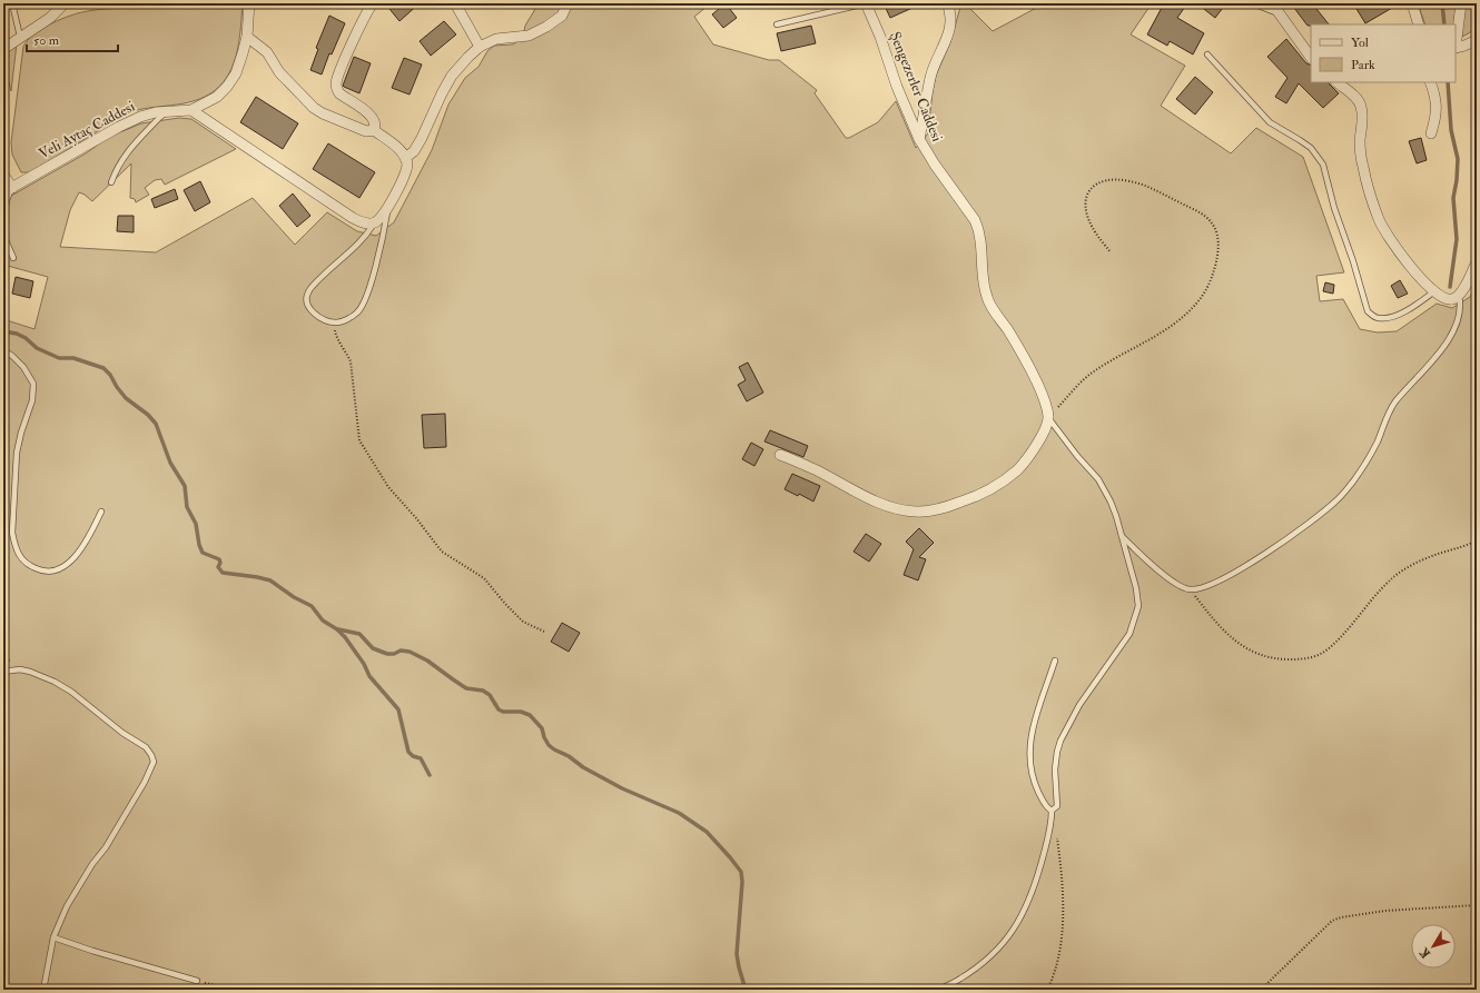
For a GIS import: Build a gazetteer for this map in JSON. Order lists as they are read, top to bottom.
{
  "streets": {
    "street": ["Şengezerler Caddesi", "Veli Aytaç Caddesi"]
  },
  "legend": ["Yol", "Park"],
  "scale_bar": "50 m",
  "north": "bottom left"
}
